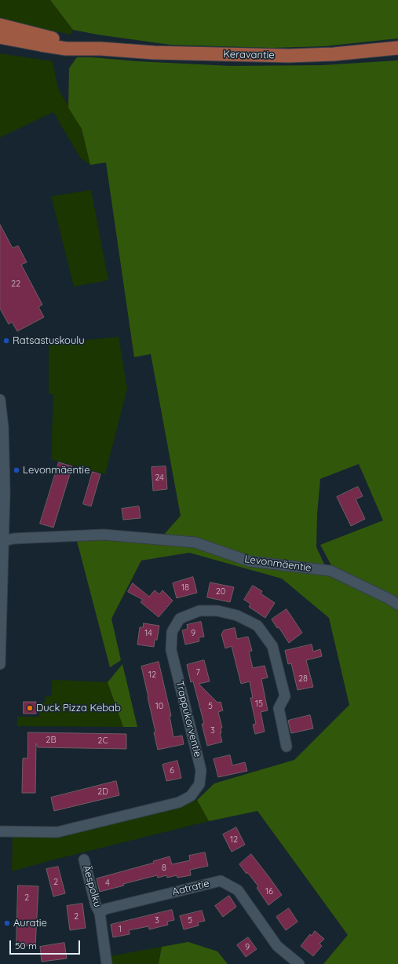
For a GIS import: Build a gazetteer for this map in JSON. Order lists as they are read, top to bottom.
{
  "streets": {
    "main road": ["Keravantie"],
    "street": [
      "Levonmäentie",
      "Trappukorventie",
      "Äespolku",
      "Aatratie"
    ]
  },
  "crossings": [
    ["Äespolku", "Aatratie"]
  ],
  "places": [
    "Ratsastuskoulu",
    "Levonmäentie",
    "Duck Pizza Kebab",
    "Auratie"
  ],
  "house_numbers": [
    "22",
    "24",
    "18",
    "20",
    "14",
    "9",
    "7",
    "12",
    "28",
    "15",
    "10",
    "5",
    "3",
    "2B",
    "2C",
    "6",
    "2D",
    "12",
    "8",
    "2",
    "4",
    "16",
    "2",
    "2",
    "3",
    "5",
    "1",
    "9"
  ],
  "scale_bar": "50 m"
}
